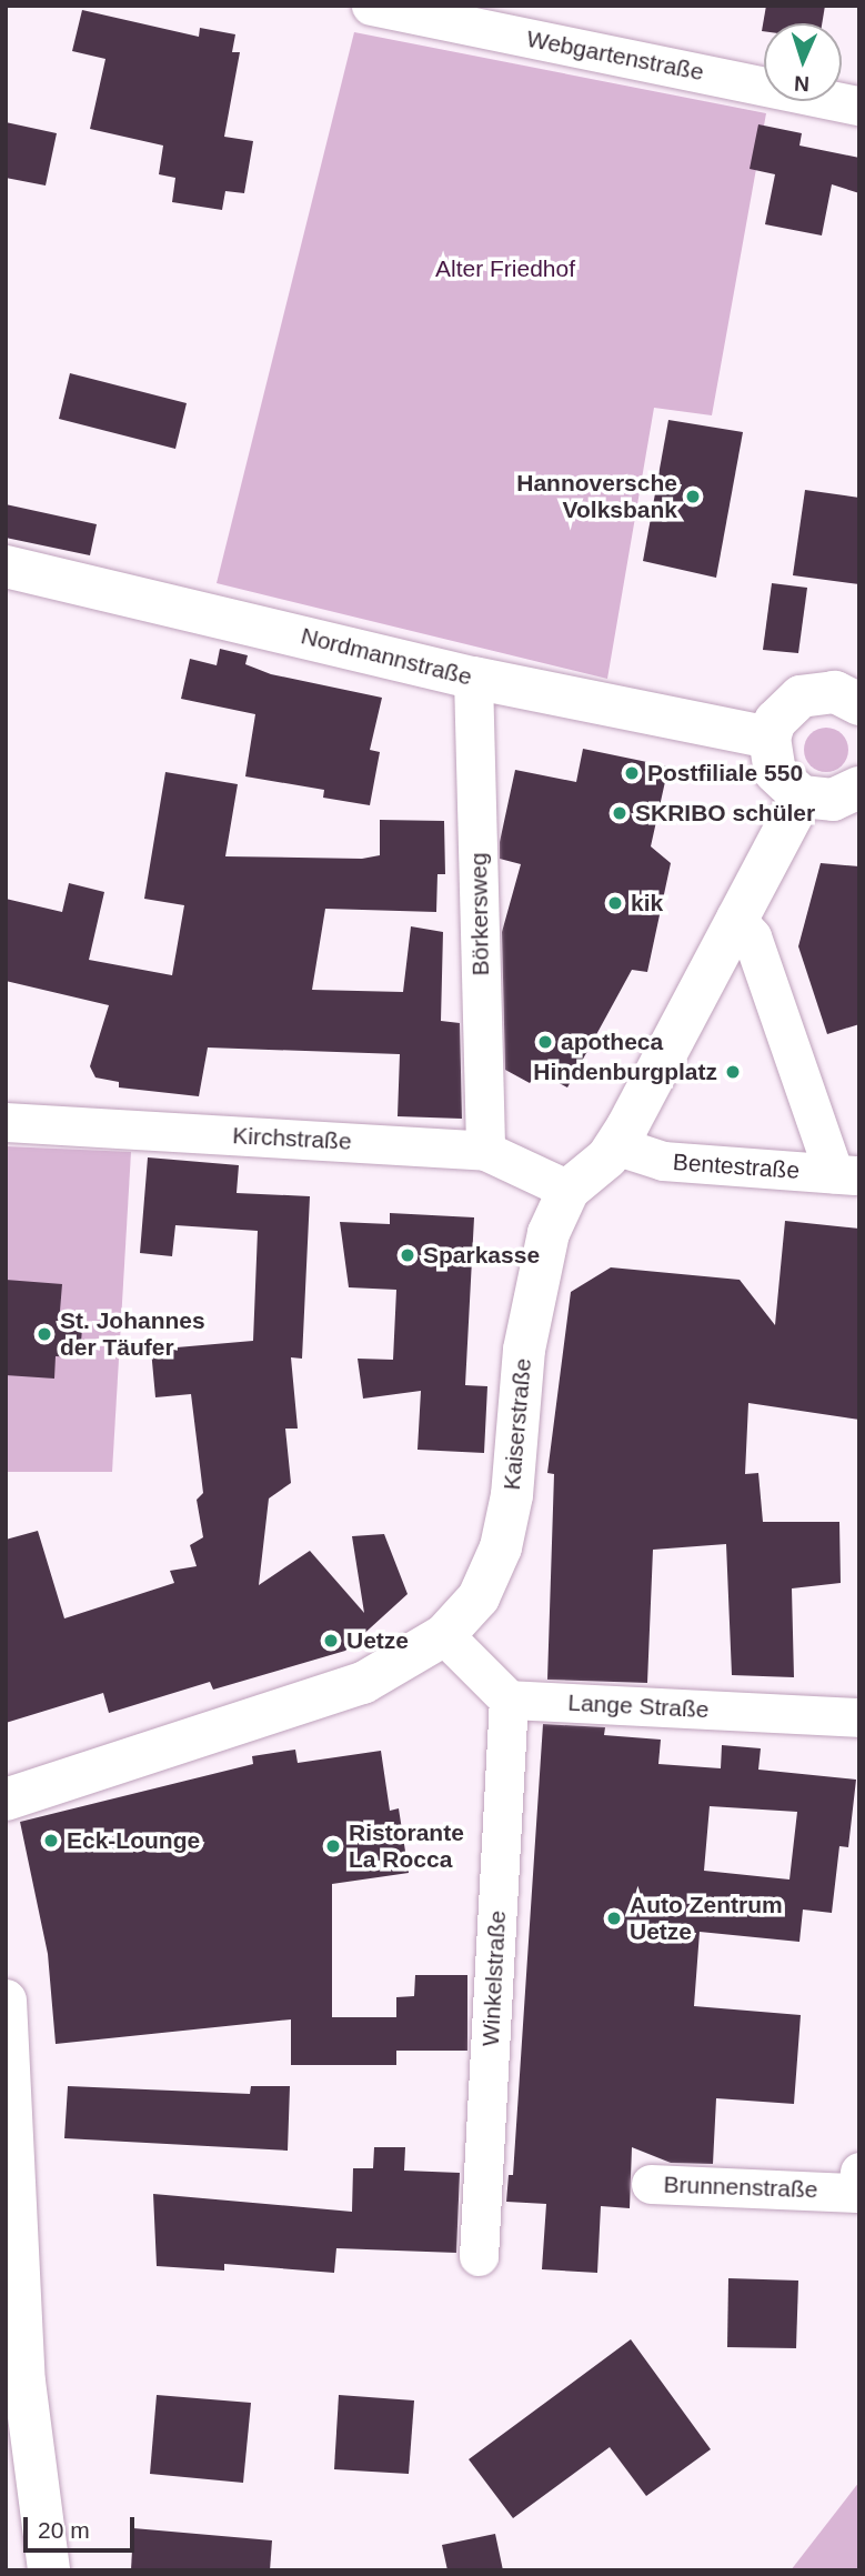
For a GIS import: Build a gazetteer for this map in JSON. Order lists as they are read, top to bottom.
{
  "streets": {
    "street": [
      "Webgartenstraße",
      "Nordmannstraße",
      "Börkersweg",
      "Kirchstraße",
      "Bentestraße",
      "Kaiserstraße",
      "Lange Straße",
      "Winkelstraße",
      "Brunnenstraße"
    ]
  },
  "crossings": [
    ["Nordmannstraße", "Börkersweg"],
    ["Börkersweg", "Kirchstraße"],
    ["Kirchstraße", "Kaiserstraße"],
    ["Bentestraße", "Kaiserstraße"],
    ["Lange Straße", "Winkelstraße"]
  ],
  "parks": ["Alter Friedhof"],
  "places": [
    "Hannoversche Volksbank",
    "Postfiliale 550",
    "SKRIBO schüler",
    "kik",
    "apotheca",
    "Hindenburgplatz",
    "Sparkasse",
    "St. Johannes der Täufer",
    "Uetze",
    "Eck-Lounge",
    "Ristorante La Rocca",
    "Auto Zentrum Uetze"
  ],
  "scale_bar": "20 m",
  "north": "bottom"
}
